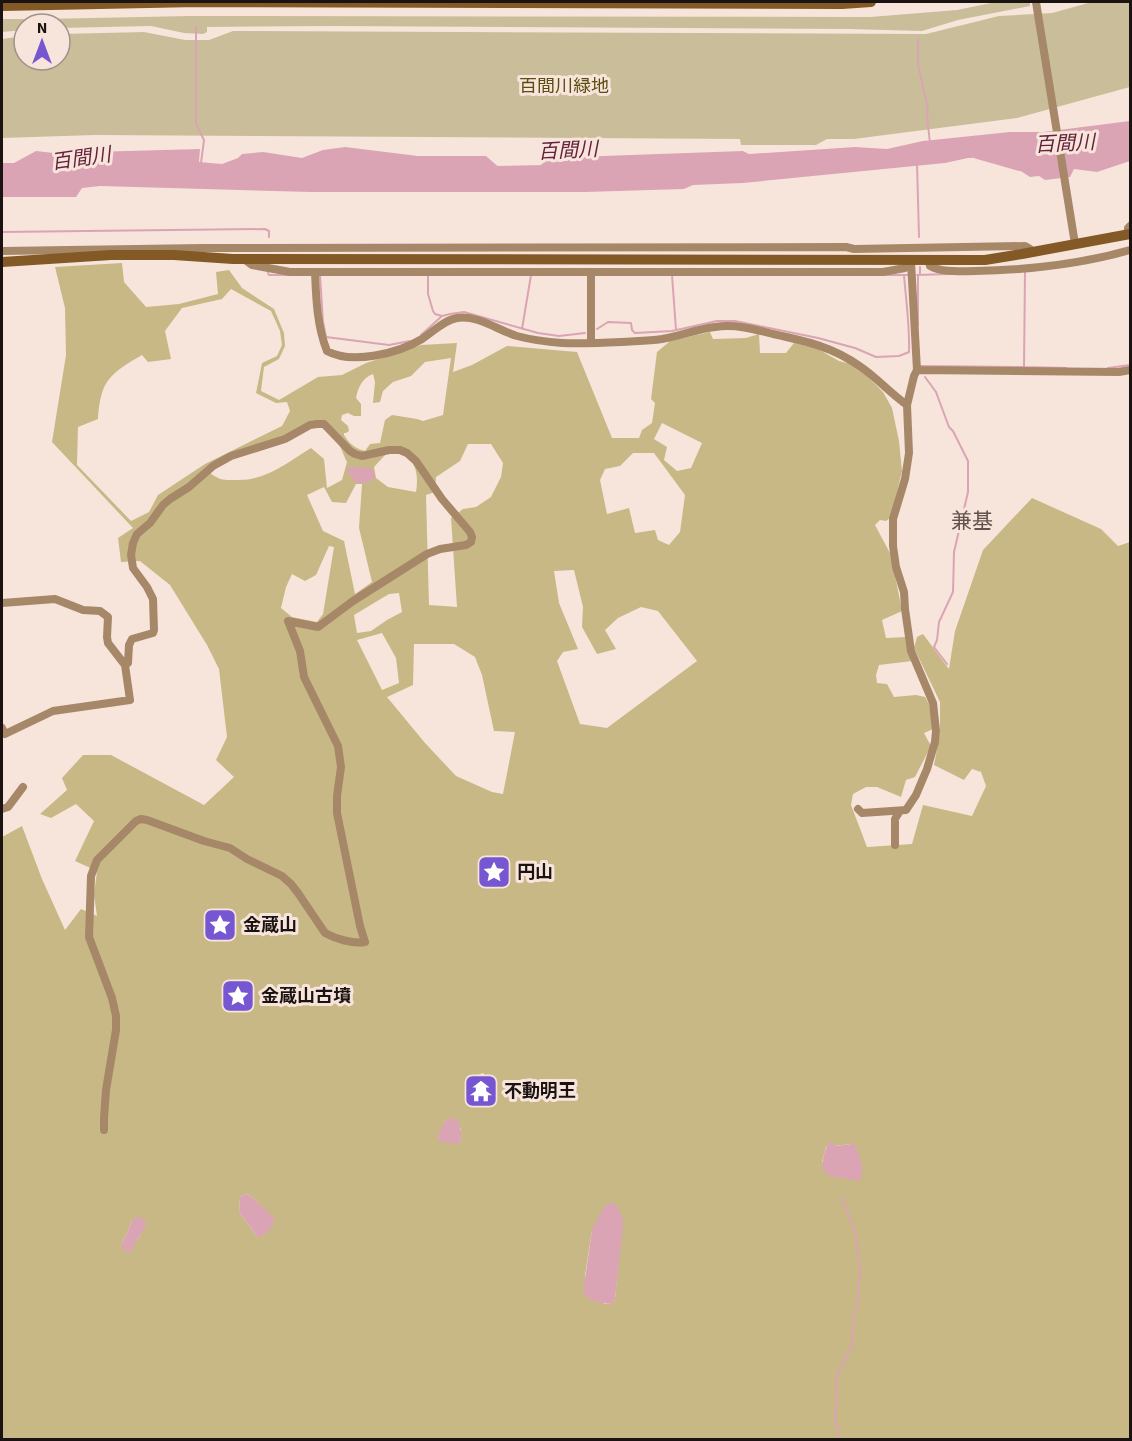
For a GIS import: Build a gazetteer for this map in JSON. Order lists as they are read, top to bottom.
{
  "districts": ["兼基"],
  "water": ["百間川"],
  "parks": ["百間川緑地"],
  "places": {
    "place": ["円山", "金蔵山", "金蔵山古墳"],
    "temple": ["不動明王"]
  },
  "north": "top"
}
